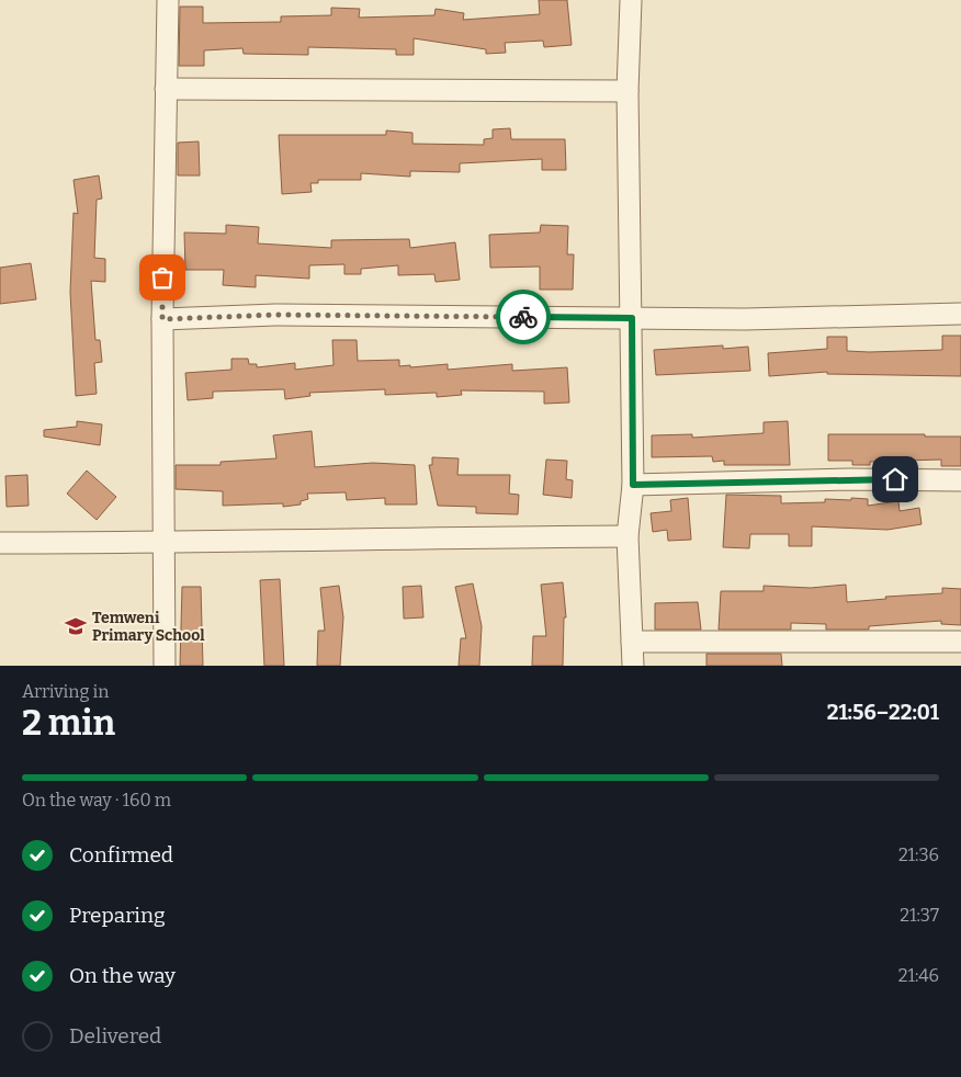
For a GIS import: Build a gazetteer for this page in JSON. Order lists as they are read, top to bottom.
{
  "places": {
    "school or university": ["Temweni Primary School"]
  },
  "page": {
    "heading": ["2 min", "Arriving in", "21:56–22:01"],
    "bar": "On the way · 160 m",
    "list": [
      ["Confirmed", "21:36"],
      ["Preparing", "21:37"],
      ["On the way", "21:46"],
      "Delivered"
    ]
  }
}
